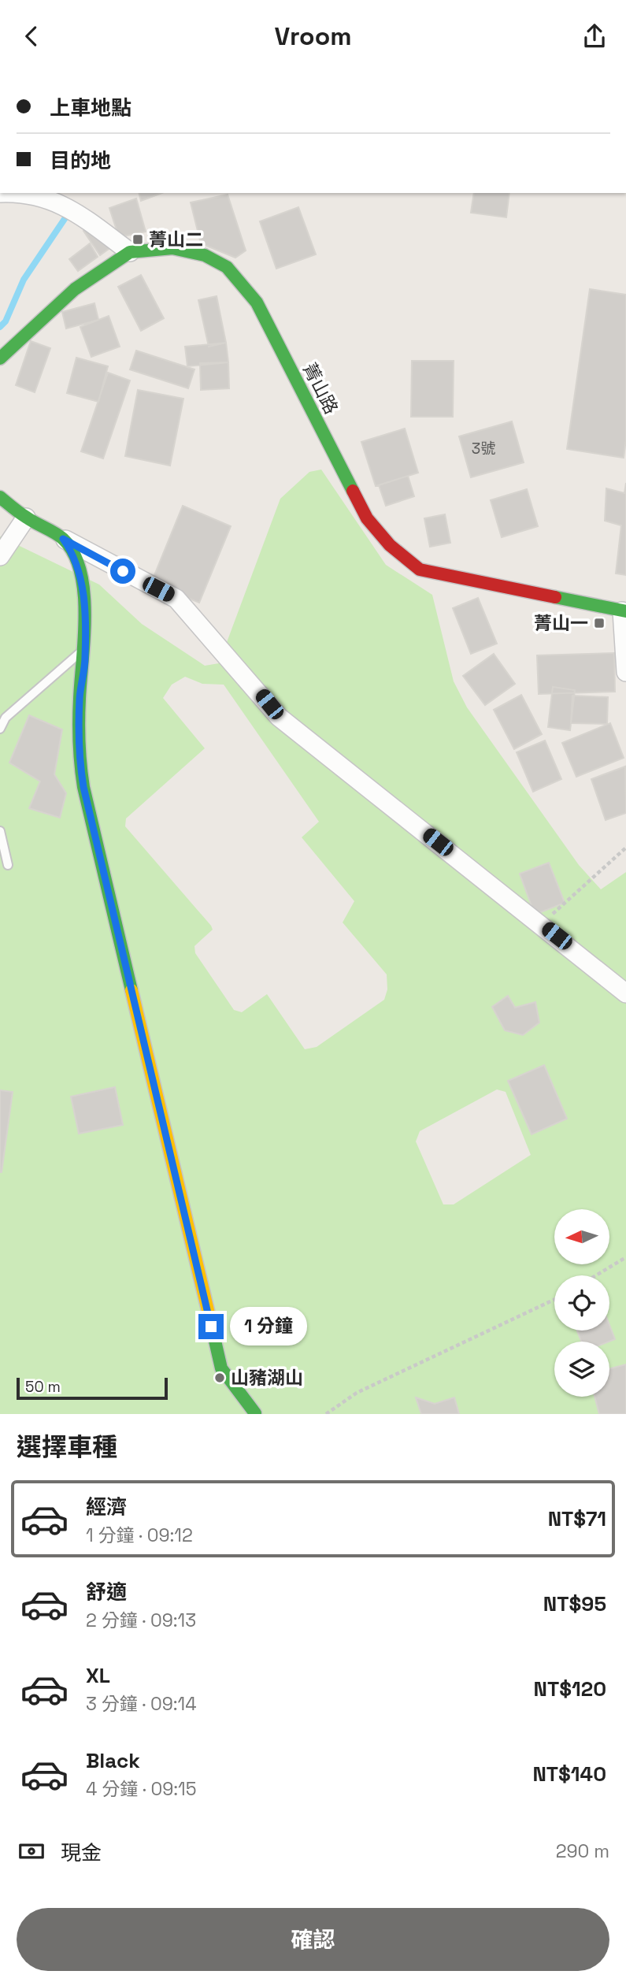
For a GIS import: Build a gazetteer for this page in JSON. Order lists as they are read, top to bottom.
{
  "streets": {
    "street": ["菁山路"]
  },
  "places": {
    "transit": ["菁山二", "菁山一"],
    "other": ["山豬湖山"]
  },
  "house_numbers": ["3號"],
  "scale_bar": "50 m",
  "north": "left",
  "page": {
    "header": "Vroom",
    "banner": ["上車地點", "目的地"],
    "bubble": "1 分鐘",
    "scale": "50 m",
    "heading": "選擇車種",
    "list": [
      {
        "name": "經濟",
        "note": "1 分鐘 · 09:12",
        "value": "NT$71"
      },
      {
        "name": "舒適",
        "note": "2 分鐘 · 09:13",
        "value": "NT$95"
      },
      {
        "name": "XL",
        "note": "3 分鐘 · 09:14",
        "value": "NT$120"
      },
      {
        "name": "Black",
        "note": "4 分鐘 · 09:15",
        "value": "NT$140"
      }
    ],
    "pay": ["現金", "290 m"],
    "buttons": "確認"
  }
}
